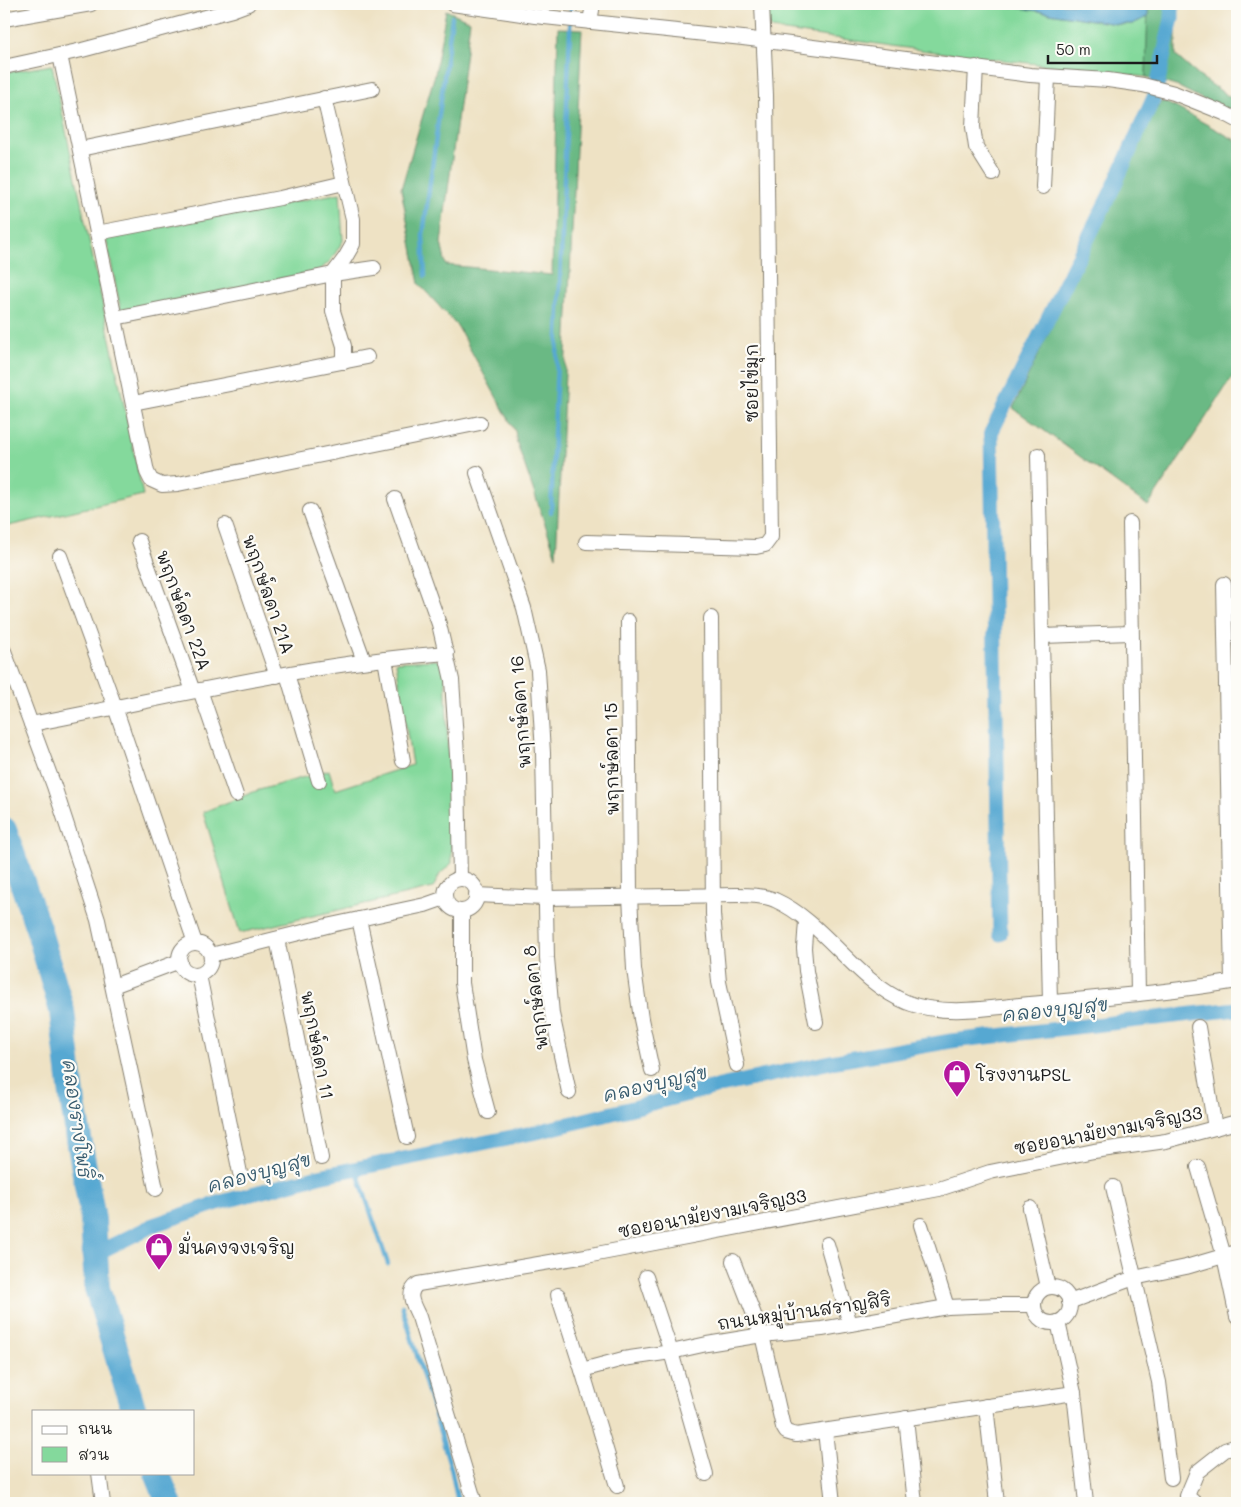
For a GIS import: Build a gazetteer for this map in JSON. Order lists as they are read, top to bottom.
{
  "streets": {
    "street": [
      "ซอยไข่มุก",
      "พฤกษ์ลดา 21A",
      "พฤกษ์ลดา 22A",
      "พฤกษ์ลดา 16",
      "พฤกษ์ลดา 15",
      "พฤกษ์ลดา 8",
      "พฤกษ์ลดา 11",
      "ซอยอนามัยงามเจริญ33",
      "ถนนหมู่บ้านสราญสิริ"
    ]
  },
  "crossings": [
    ["พฤกษ์ลดา 16", "พฤกษ์ลดา 8"]
  ],
  "water": ["คลองบุญสุข", "คลองรางโพธิ์"],
  "places": {
    "shop": ["โรงงานPSL", "มั่นคงจงเจริญ"]
  },
  "legend": ["ถนน", "สวน"],
  "scale_bar": "50 m"
}
